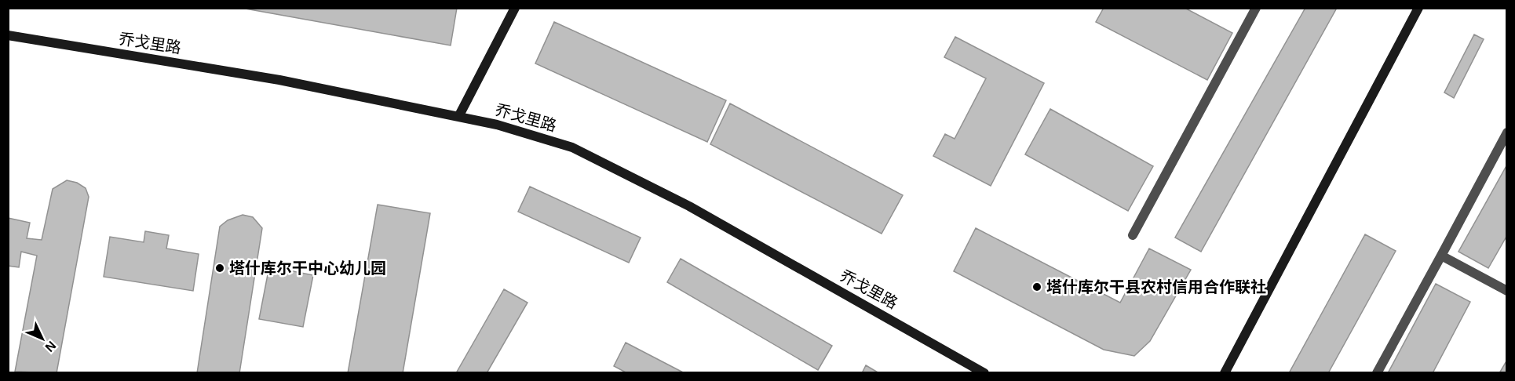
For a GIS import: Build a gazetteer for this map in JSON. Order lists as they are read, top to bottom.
{
  "streets": {
    "street": ["乔戈里路"]
  },
  "places": ["塔什库尔干中心幼儿园", "塔什库尔干县农村信用合作联社"],
  "north": "bottom right"
}
